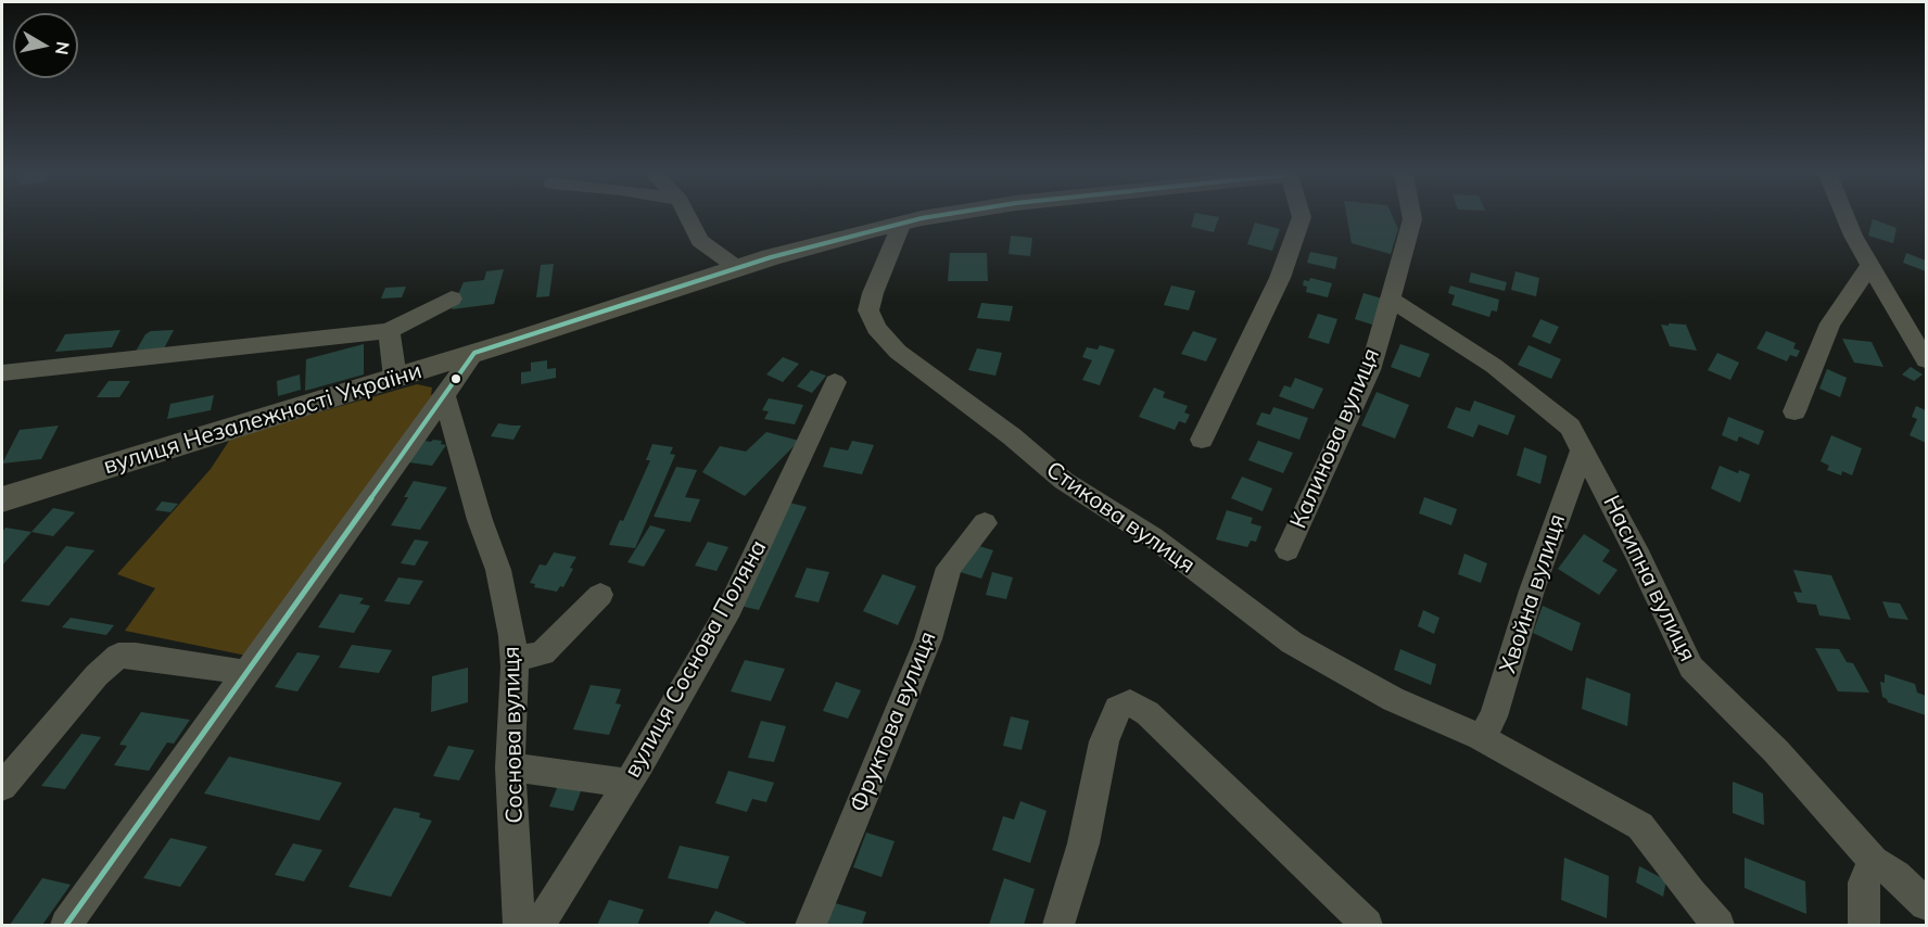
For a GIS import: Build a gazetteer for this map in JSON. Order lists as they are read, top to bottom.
{
  "streets": {
    "main road": ["вулиця Незалежності України"],
    "street": [
      "Калинова вулиця",
      "Стикова вулиця",
      "Насипна вулиця",
      "Хвойна вулиця",
      "вулиця Соснова Поляна",
      "Фруктова вулиця",
      "Соснова вулиця"
    ]
  },
  "crossings": [
    ["вулиця Незалежності України", "Стикова вулиця"],
    ["Калинова вулиця", "Насипна вулиця"],
    ["Стикова вулиця", "Хвойна вулиця"],
    ["Насипна вулиця", "Хвойна вулиця"]
  ],
  "north": "right"
}
